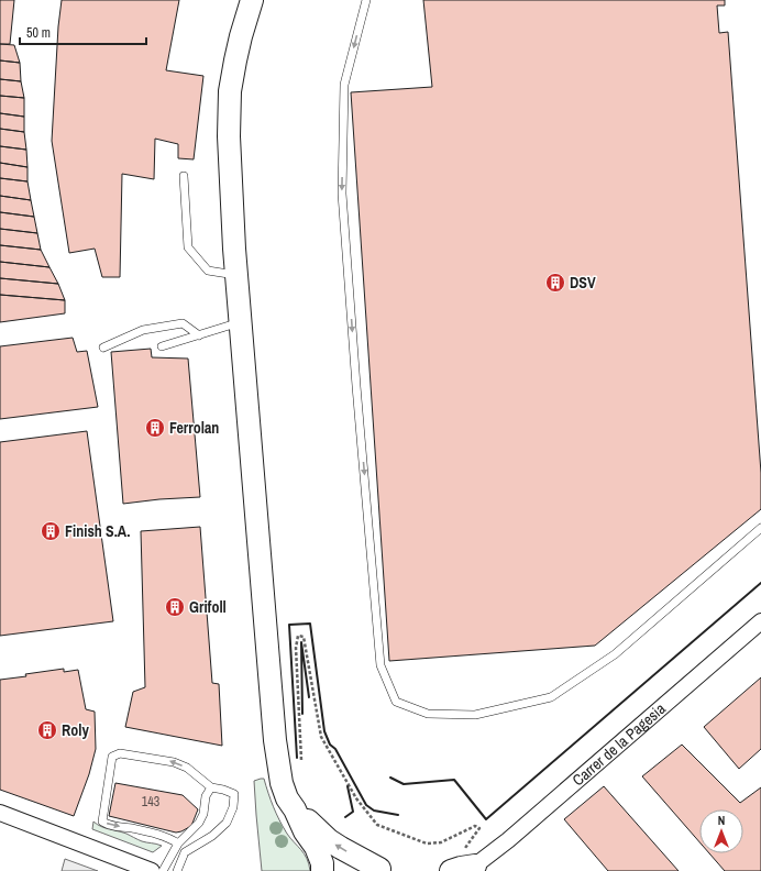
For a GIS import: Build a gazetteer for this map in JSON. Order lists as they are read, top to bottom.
{
  "streets": {
    "street": ["Carrer de la Pagesia"]
  },
  "places": {
    "building": [
      "DSV",
      "Ferrolan",
      "Finish S.A.",
      "Grifoll",
      "Roly"
    ]
  },
  "house_numbers": ["143"],
  "scale_bar": "50 m",
  "north": "top"
}
